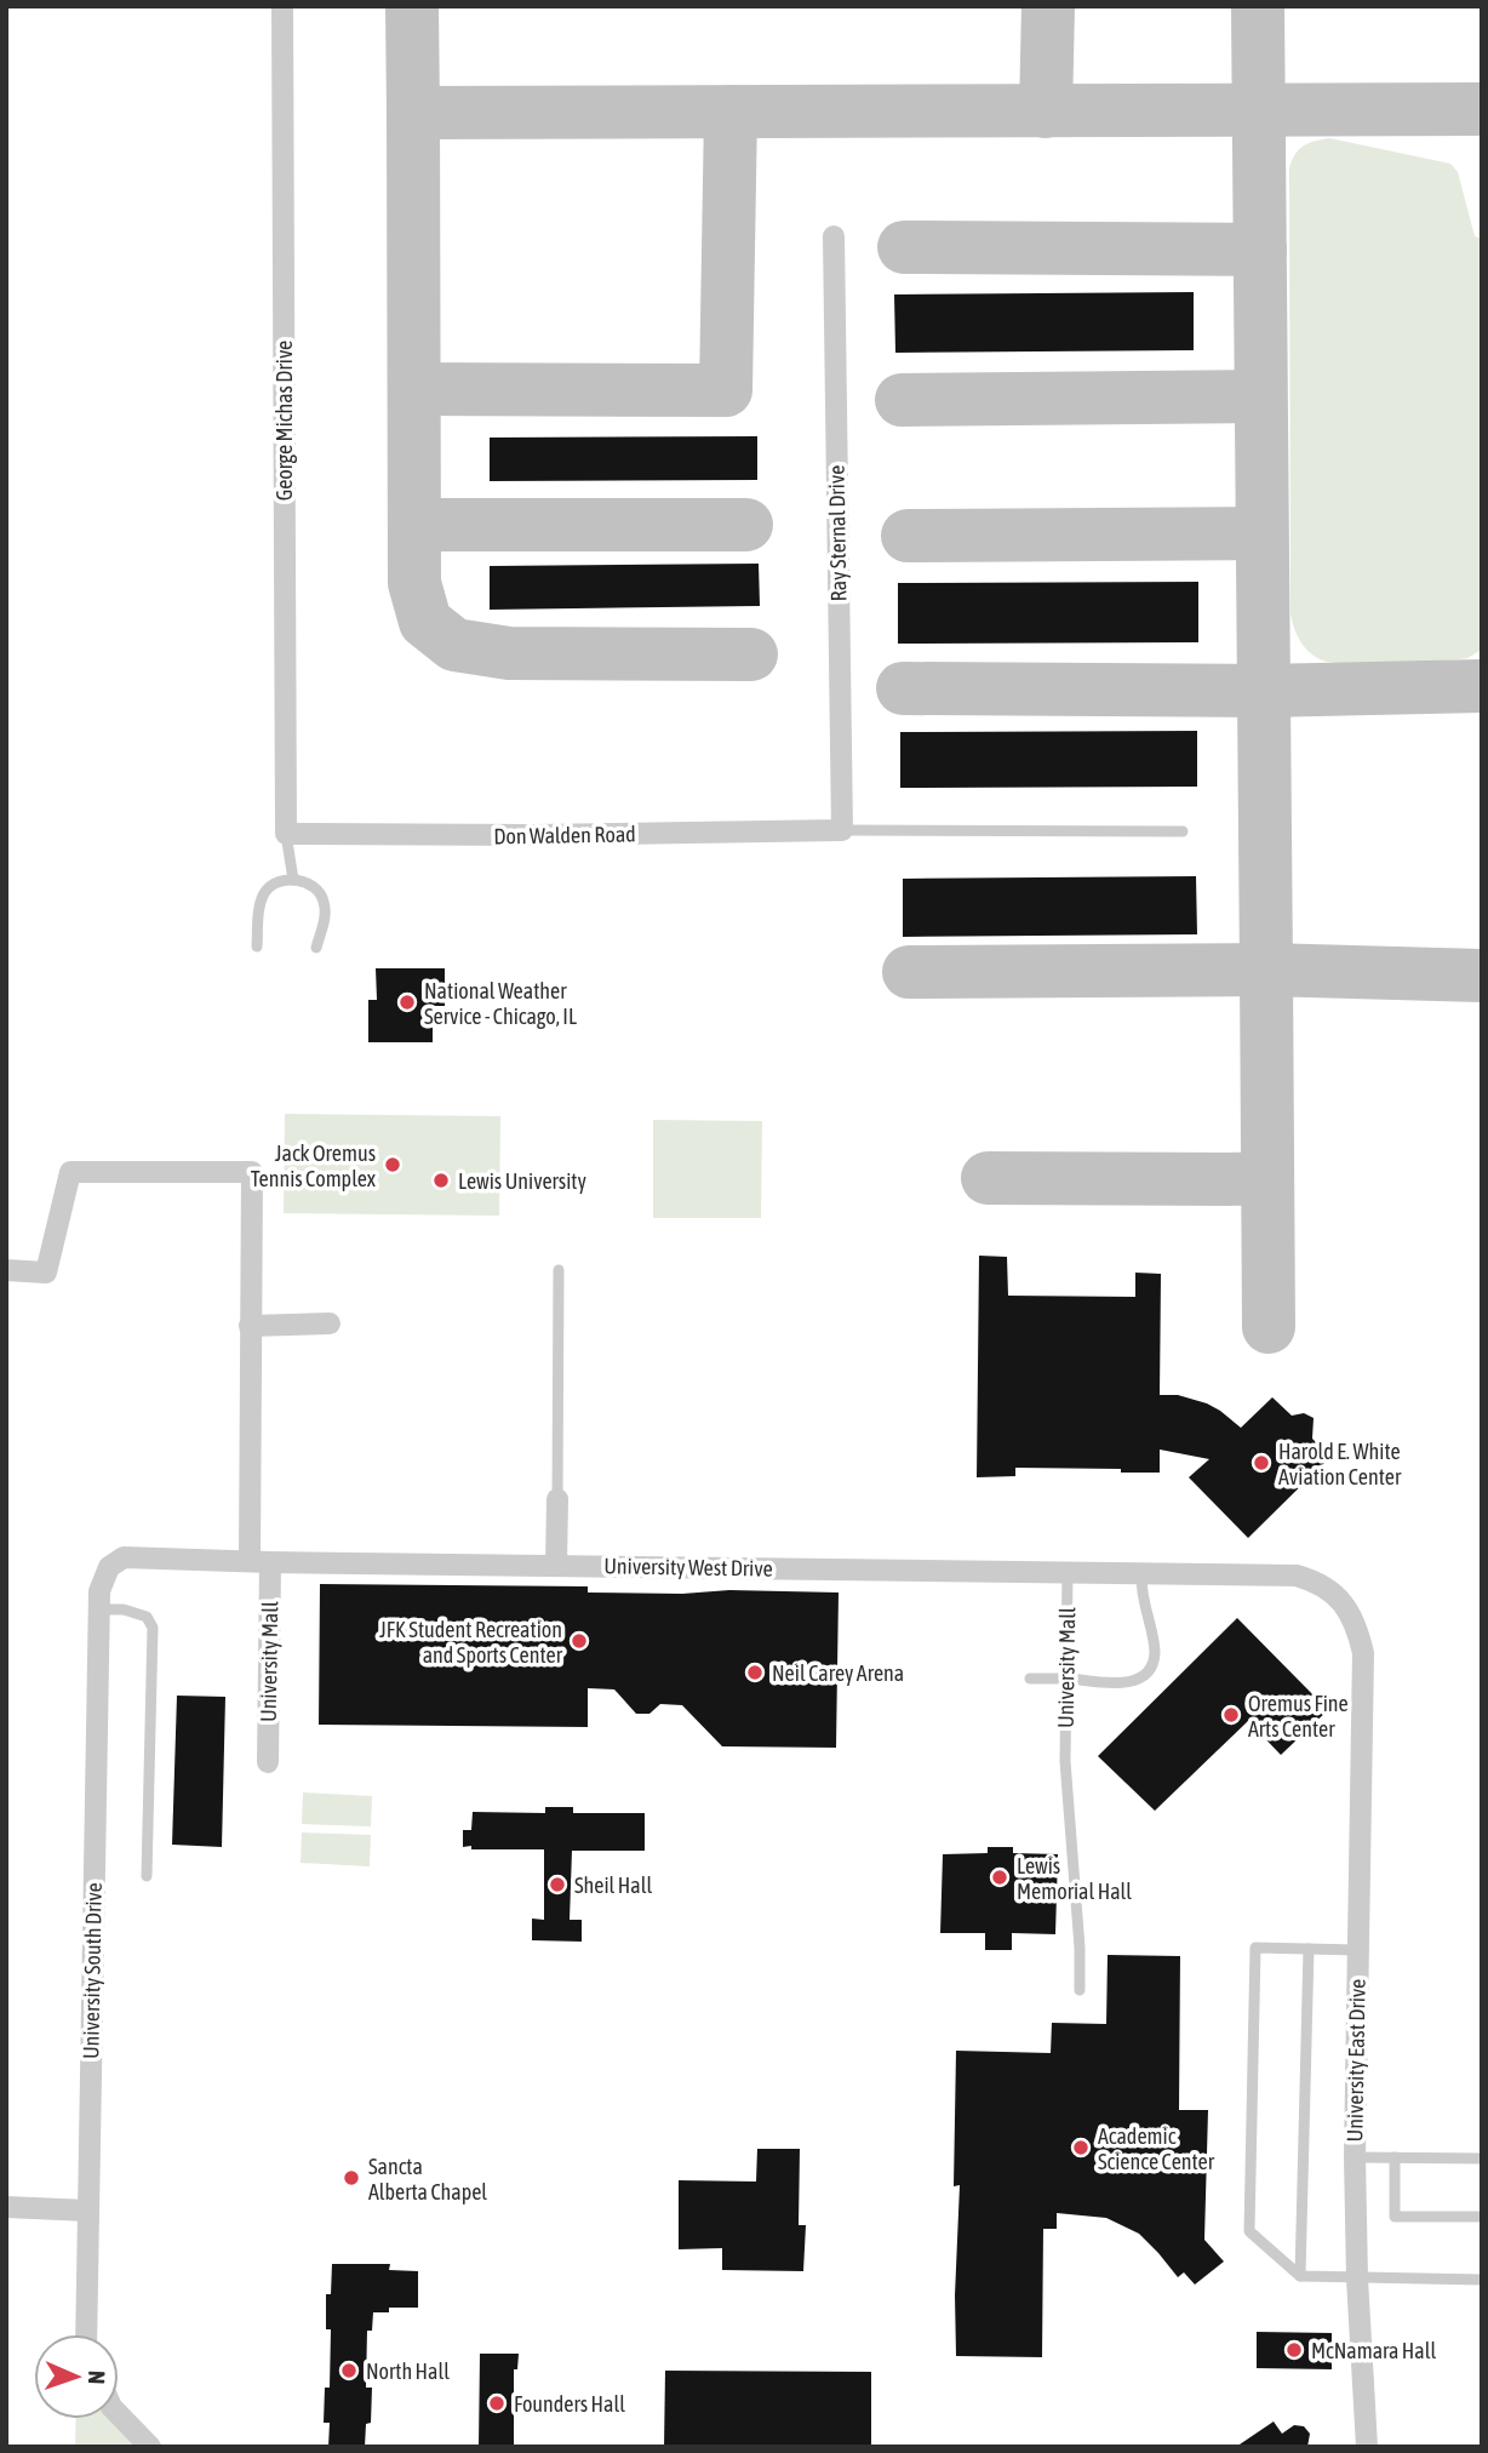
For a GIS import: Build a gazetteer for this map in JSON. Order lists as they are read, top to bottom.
{
  "streets": {
    "street": [
      "George Michas Drive",
      "Ray Sternal Drive",
      "Don Walden Road",
      "University West Drive",
      "University Mall",
      "University South Drive",
      "University East Drive"
    ]
  },
  "crossings": [
    ["George Michas Drive", "Don Walden Road"],
    ["Ray Sternal Drive", "Don Walden Road"],
    ["University West Drive", "University Mall"],
    ["University West Drive", "University South Drive"],
    ["University West Drive", "University East Drive"]
  ],
  "places": [
    "National Weather Service - Chicago, IL",
    "Jack Oremus Tennis Complex",
    "Lewis University",
    "Harold E. White Aviation Center",
    "JFK Student Recreation and Sports Center",
    "Neil Carey Arena",
    "Oremus Fine Arts Center",
    "Lewis Memorial Hall",
    "Sheil Hall",
    "Academic Science Center",
    "Sancta Alberta Chapel",
    "McNamara Hall",
    "North Hall",
    "Founders Hall"
  ],
  "north": "right"
}
